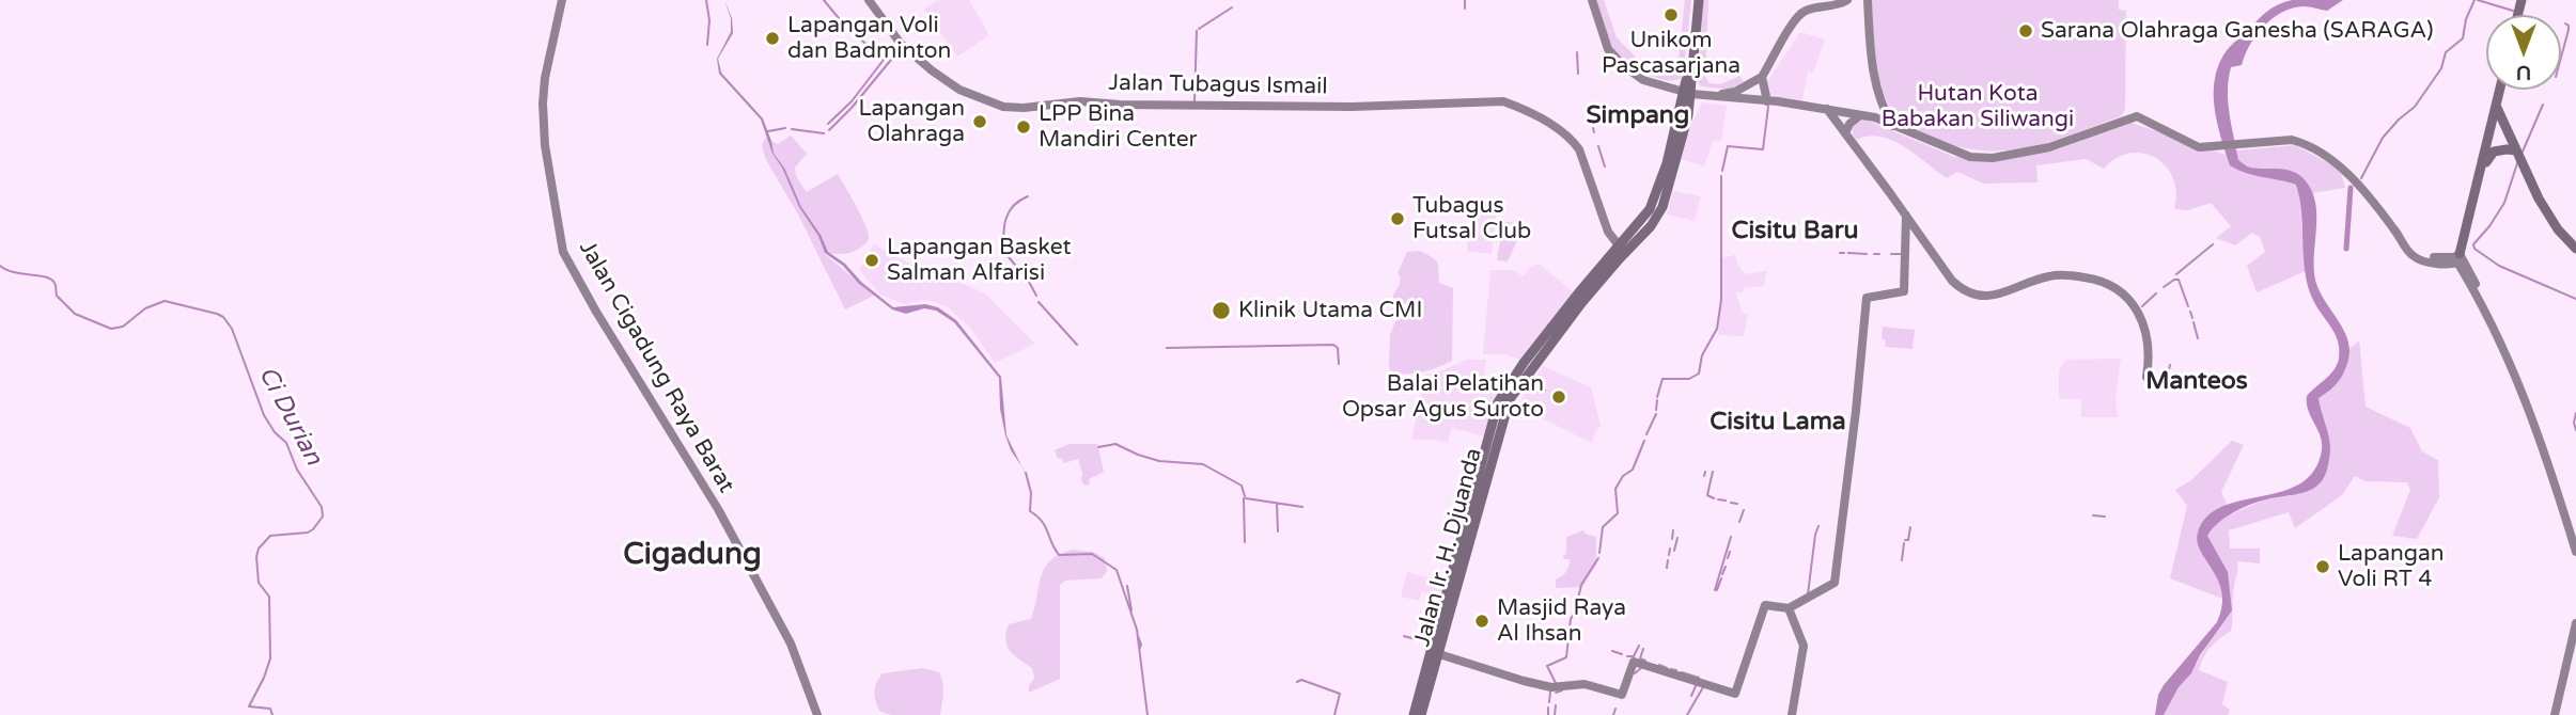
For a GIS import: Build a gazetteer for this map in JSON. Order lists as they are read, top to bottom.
{
  "streets": {
    "main road": ["Jalan Ir. H. Djuanda"],
    "street": ["Jalan Tubagus Ismail", "Jalan Cigadung Raya Barat"]
  },
  "crossings": [
    ["Jalan Tubagus Ismail", "Jalan Ir. H. Djuanda"]
  ],
  "districts": [
    "Simpang",
    "Cisitu Baru",
    "Manteos",
    "Cisitu Lama",
    "Cigadung"
  ],
  "water": ["Ci Durian"],
  "parks": ["Hutan Kota Babakan Siliwangi"],
  "places": [
    "Unikom Pascasarjana",
    "Sarana Olahraga Ganesha (SARAGA)",
    "Lapangan Voli dan Badminton",
    "Lapangan Olahraga",
    "LPP Bina Mandiri Center",
    "Tubagus Futsal Club",
    "Lapangan Basket Salman Alfarisi",
    "Klinik Utama CMI",
    "Balai Pelatihan Opsar Agus Suroto",
    "Lapangan Voli RT 4",
    "Masjid Raya Al Ihsan"
  ],
  "north": "bottom"
}
